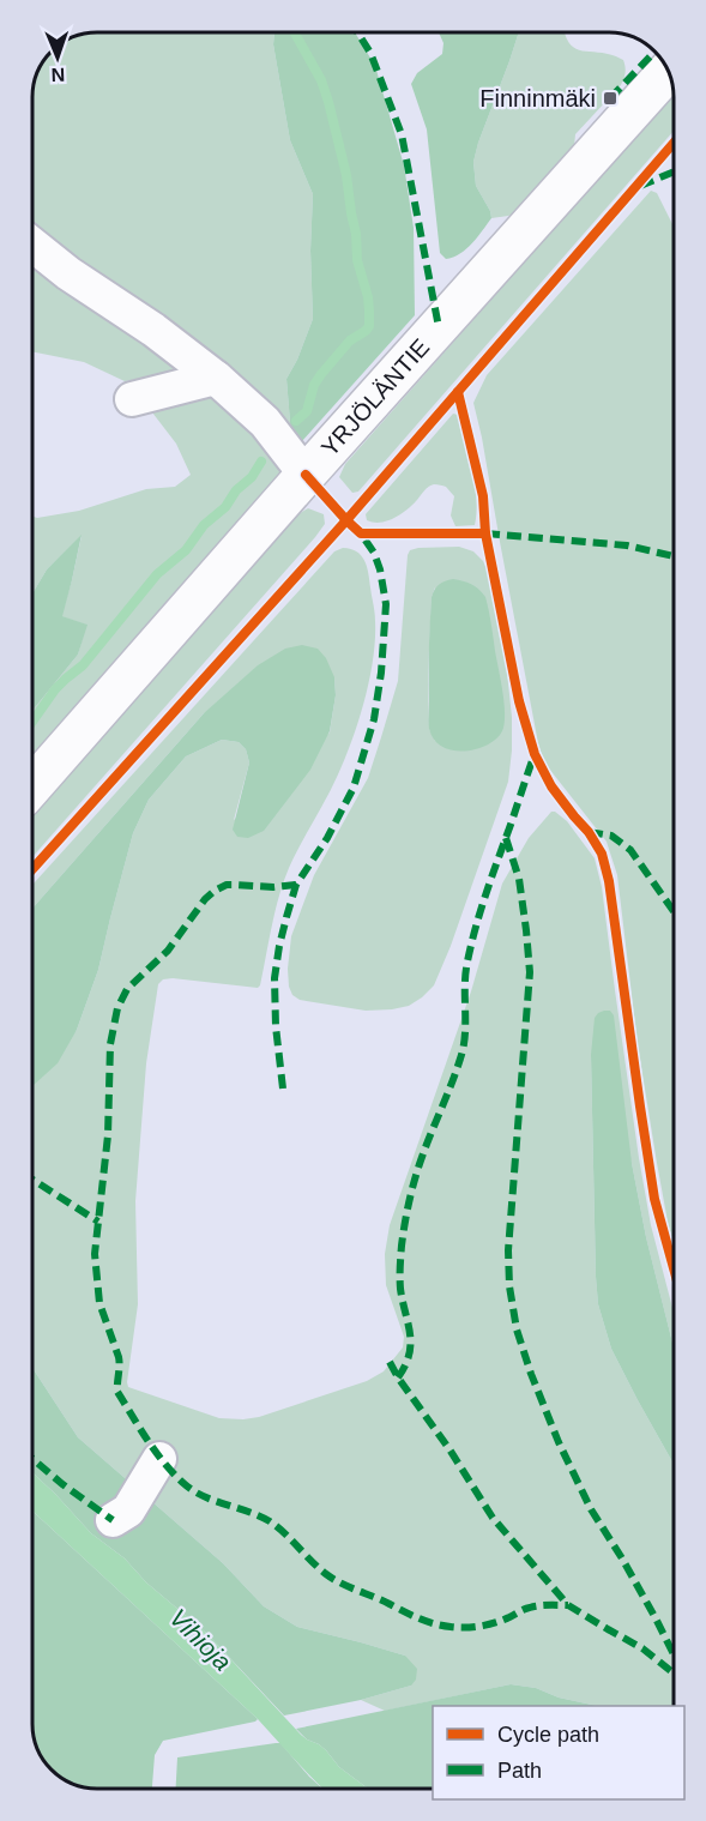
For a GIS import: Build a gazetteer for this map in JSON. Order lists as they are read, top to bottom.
{
  "streets": {
    "main road": ["YRJÖLÄNTIE"]
  },
  "water": ["Vihioja"],
  "places": {
    "transit": ["Finninmäki"]
  },
  "legend": ["Cycle path", "Path"],
  "north": "bottom"
}
